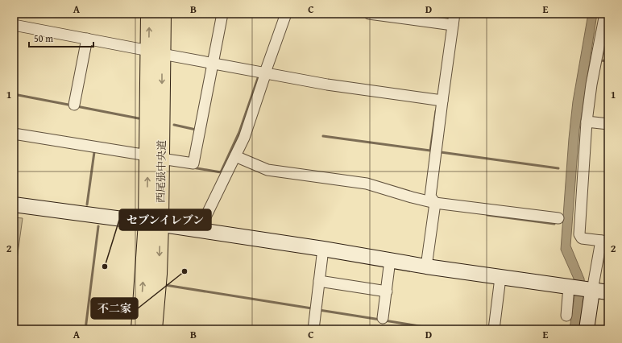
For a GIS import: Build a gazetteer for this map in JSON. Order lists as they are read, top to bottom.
{
  "streets": {
    "main road": ["西尾張中央道"]
  },
  "places": ["セブンイレブン", "不二家"],
  "scale_bar": "50 m",
  "grid": {
    "columns": [
      "A",
      "B",
      "C",
      "D",
      "E"
    ],
    "rows": ["1", "2"]
  }
}
